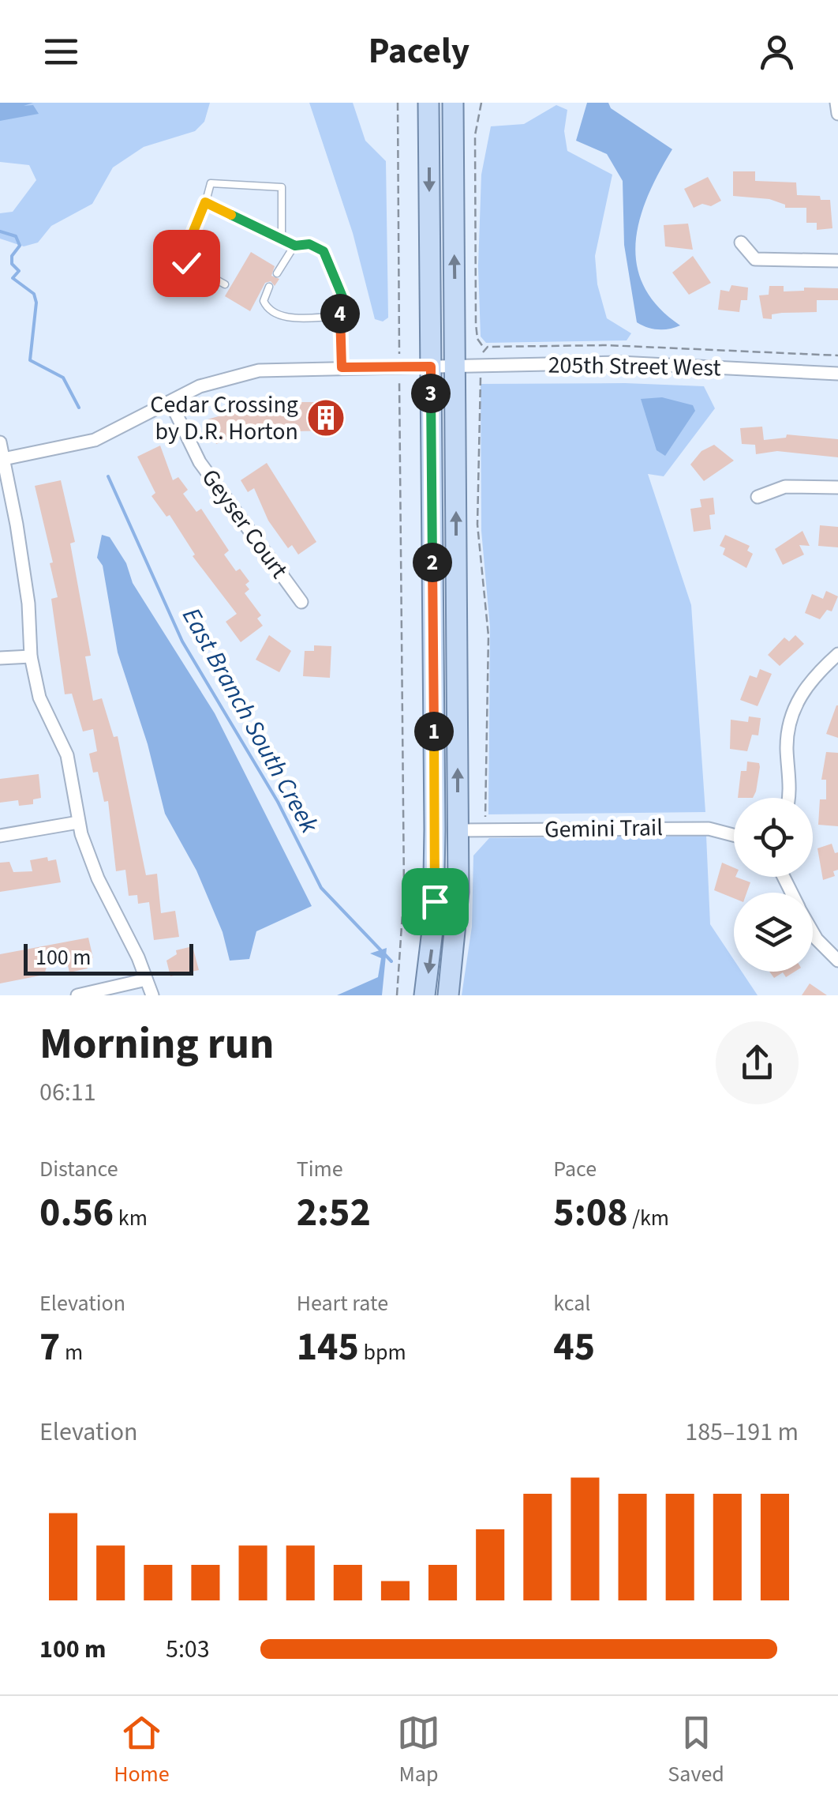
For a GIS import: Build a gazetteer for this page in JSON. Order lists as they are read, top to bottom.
{
  "streets": {
    "street": ["205th Street West", "Geyser Court", "Gemini Trail"]
  },
  "water": ["East Branch South Creek"],
  "places": {
    "building": ["Cedar Crossing by D.R. Horton"]
  },
  "scale_bar": "100 m",
  "page": {
    "header": "Pacely",
    "pins": [
      "4",
      "3",
      "2",
      "1"
    ],
    "scale": "100 m",
    "heading": ["Morning run", "06:11"],
    "stats": [
      ["Distance", "0.56 km"],
      ["Time", "2:52"],
      ["Pace", "5:08 /km"],
      ["Elevation", "7 m"],
      ["Heart rate", "145 bpm"],
      ["kcal", "45"]
    ],
    "chart": ["Elevation", "185–191 m"],
    "list": [
      {
        "name": "100 m",
        "note": "5:03"
      }
    ],
    "tabs": ["Home", "Map", "Saved"]
  }
}
